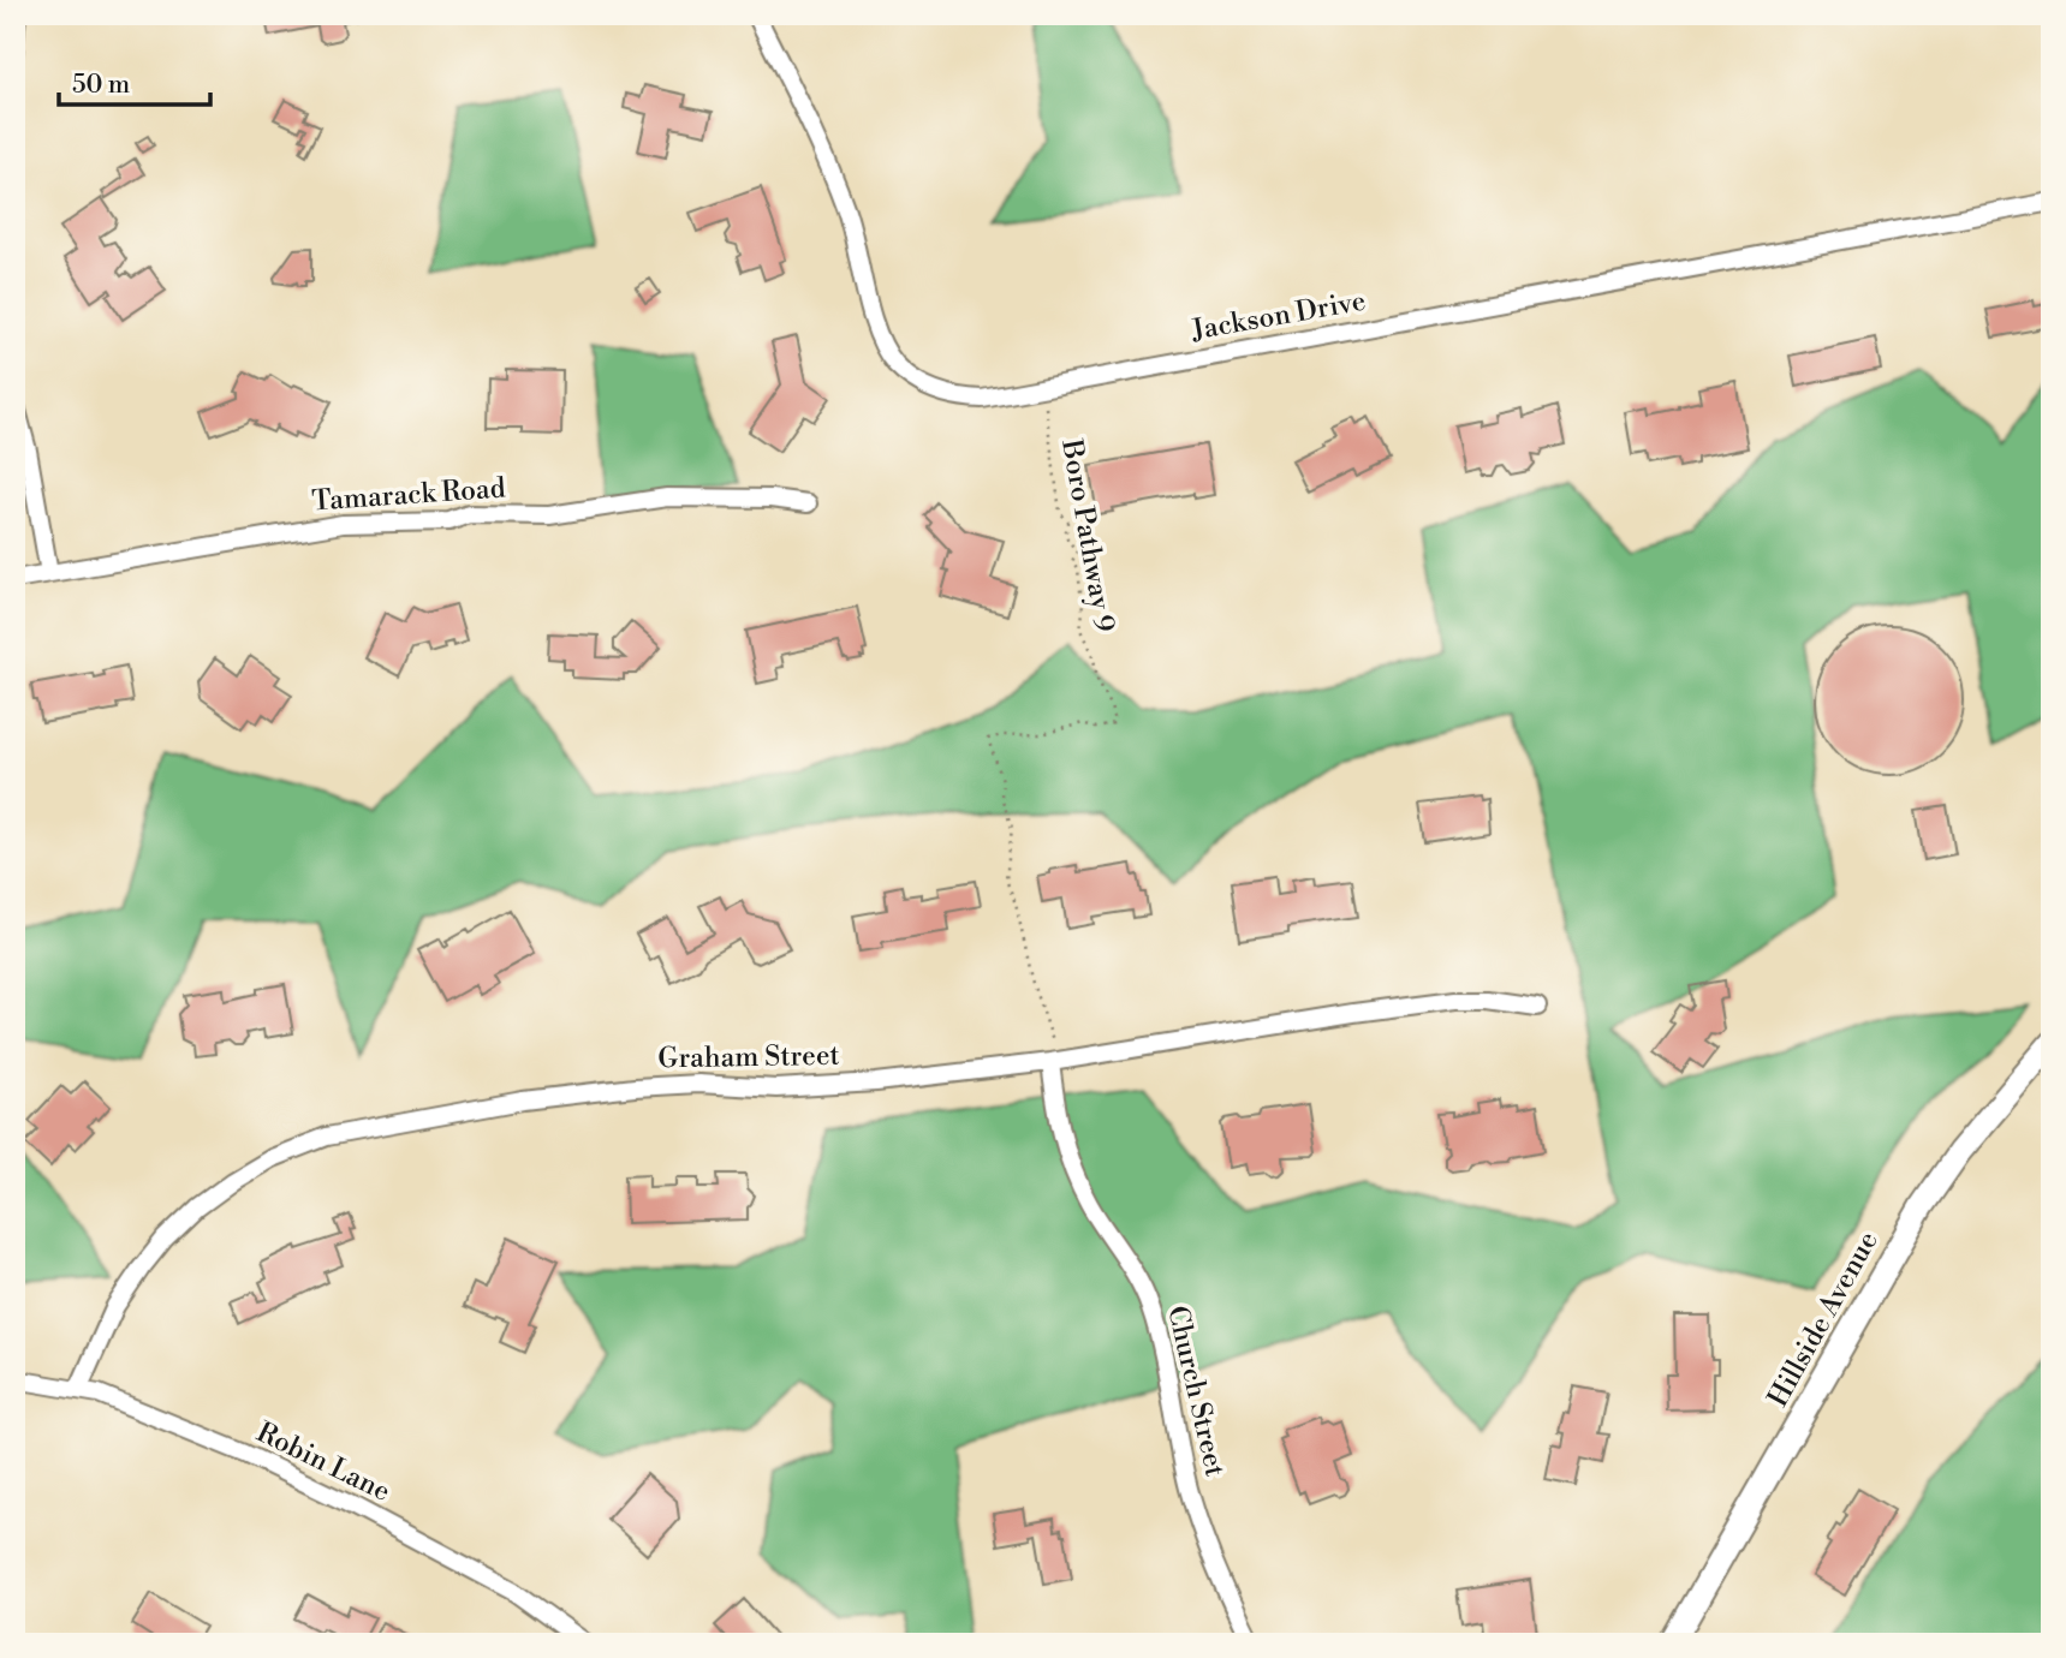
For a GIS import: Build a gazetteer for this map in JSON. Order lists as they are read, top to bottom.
{
  "streets": {
    "main road": ["Hillside Avenue"],
    "street": [
      "Jackson Drive",
      "Tamarack Road",
      "Graham Street",
      "Church Street",
      "Robin Lane"
    ],
    "path": ["Boro Pathway 9"]
  },
  "crossings": [
    ["Jackson Drive", "Boro Pathway 9"],
    ["Boro Pathway 9", "Graham Street"],
    ["Boro Pathway 9", "Church Street"],
    ["Graham Street", "Church Street"],
    ["Graham Street", "Robin Lane"]
  ],
  "scale_bar": "50 m"
}
